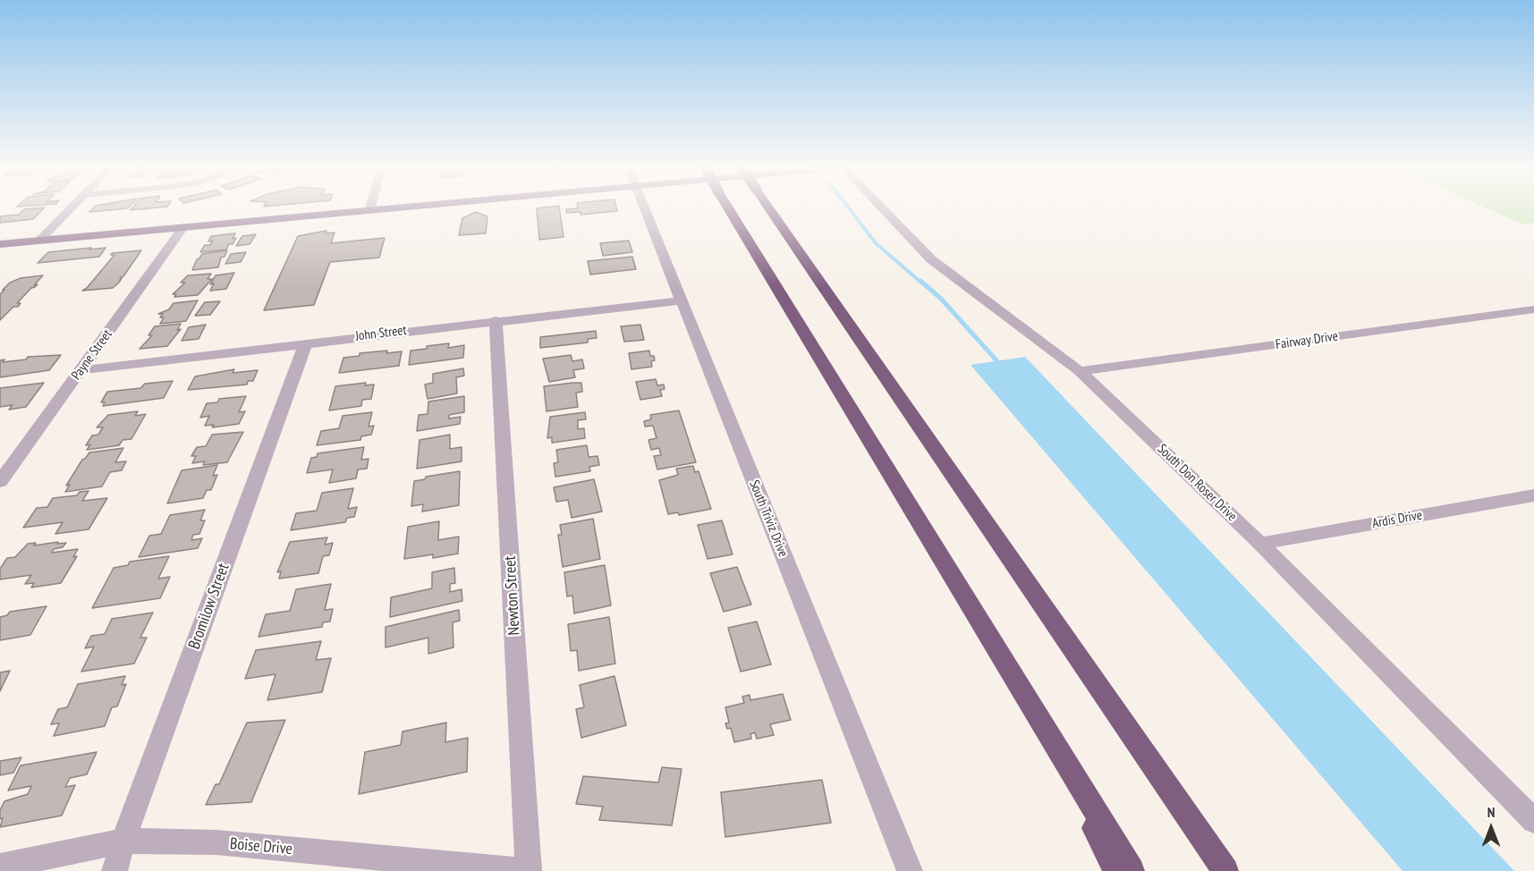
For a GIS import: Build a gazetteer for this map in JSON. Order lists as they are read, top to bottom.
{
  "streets": {
    "street": [
      "John Street",
      "Fairway Drive",
      "Payne Street",
      "South Don Roser Drive",
      "South Triviz Drive",
      "Ardis Drive",
      "Newton Street",
      "Bromilow Street",
      "Boise Drive"
    ]
  },
  "crossings": [
    ["John Street", "Payne Street"],
    ["John Street", "South Triviz Drive"],
    ["John Street", "Newton Street"],
    ["John Street", "Bromilow Street"],
    ["Fairway Drive", "South Don Roser Drive"],
    ["South Don Roser Drive", "Ardis Drive"],
    ["Bromilow Street", "Boise Drive"]
  ],
  "north": "top"
}
